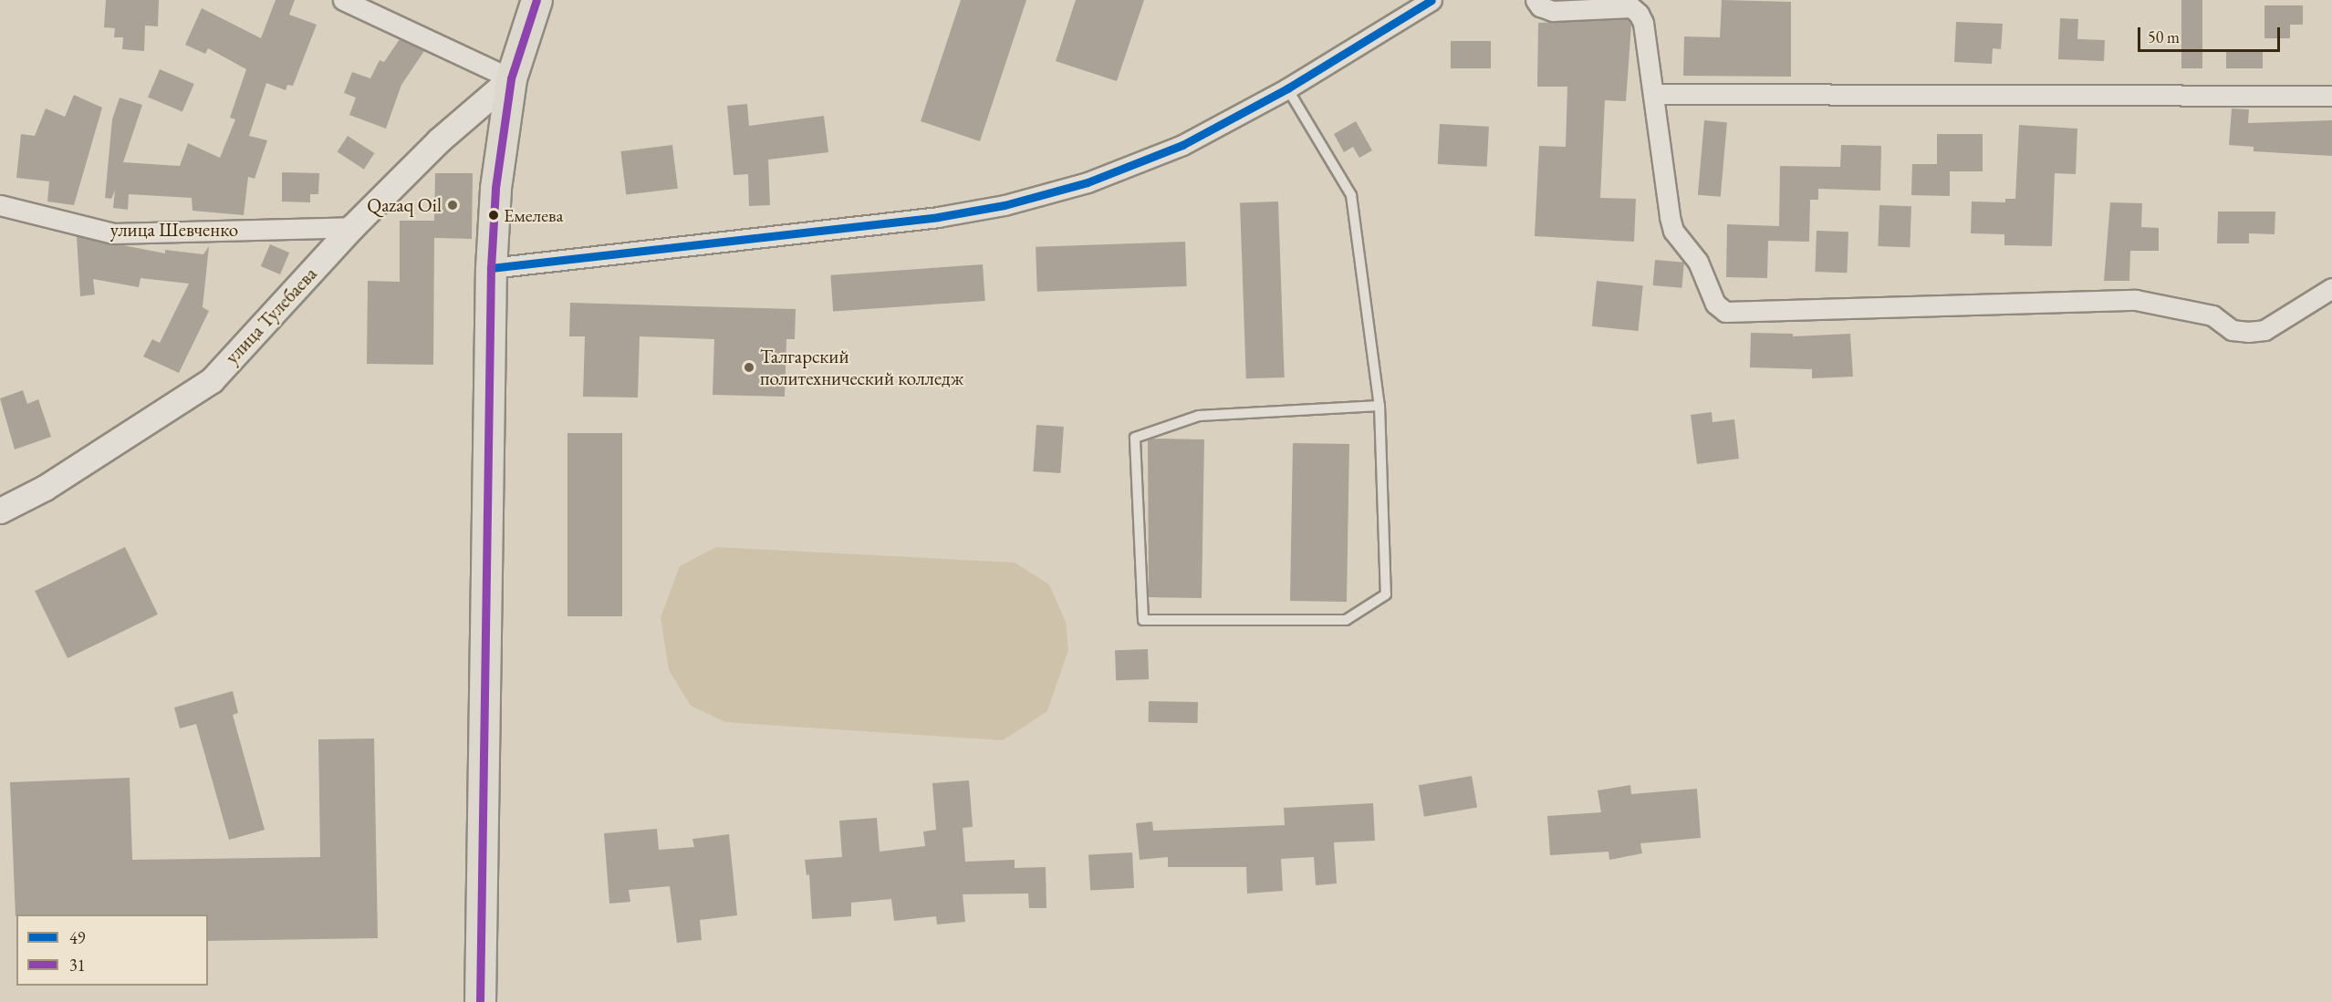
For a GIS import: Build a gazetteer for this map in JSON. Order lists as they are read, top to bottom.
{
  "streets": {
    "street": ["улица Шевченко", "улица Тулебаева"]
  },
  "crossings": [
    ["улица Шевченко", "улица Тулебаева"]
  ],
  "places": ["Qazaq Oil", "Емелева", "Талгарский политехнический колледж"],
  "lines": ["transit line 49", "transit line 31"],
  "legend": ["49", "31"],
  "scale_bar": "50 m"
}
